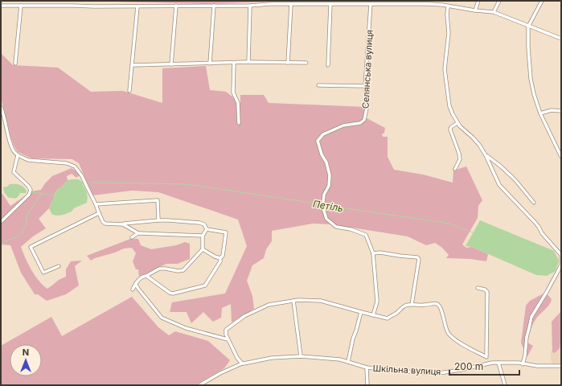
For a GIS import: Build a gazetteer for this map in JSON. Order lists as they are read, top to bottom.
{
  "streets": {
    "street": ["Селянська вулиця", "Шкільна вулиця"]
  },
  "water": ["Петіль"],
  "scale_bar": "200 m",
  "north": "top"
}
